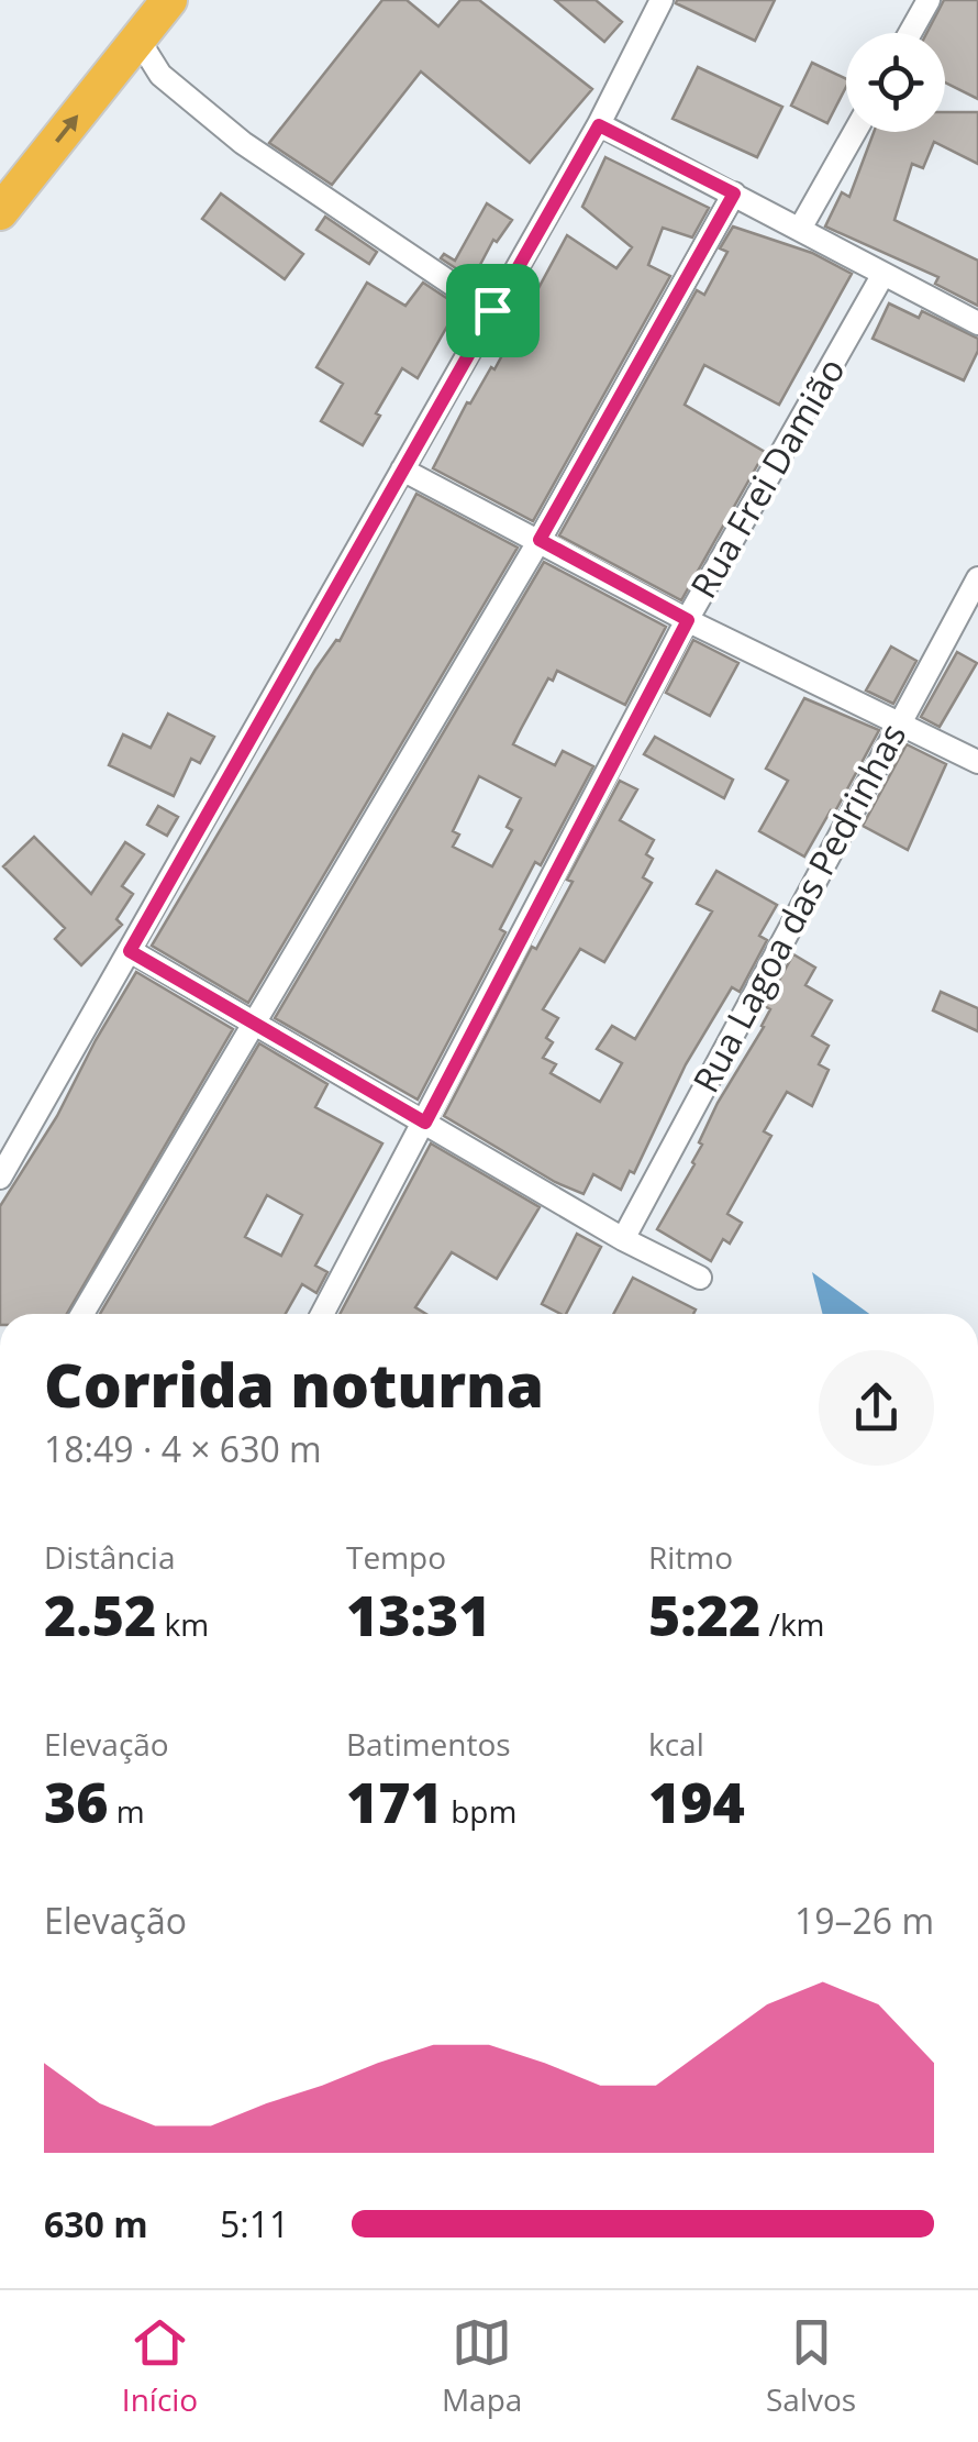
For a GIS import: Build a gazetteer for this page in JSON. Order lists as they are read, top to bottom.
{
  "streets": {
    "street": ["Rua Frei Damião", "Rua Lagoa das Pedrinhas"]
  },
  "page": {
    "heading": ["Corrida noturna", "18:49 · 4 × 630 m"],
    "stats": [
      ["Distância", "2.52 km"],
      ["Tempo", "13:31"],
      ["Ritmo", "5:22 /km"],
      ["Elevação", "36 m"],
      ["Batimentos", "171 bpm"],
      ["kcal", "194"]
    ],
    "chart": ["Elevação", "19–26 m"],
    "list": [
      {
        "name": "630 m",
        "note": "5:11"
      }
    ],
    "tabs": ["Início", "Mapa", "Salvos"]
  }
}
